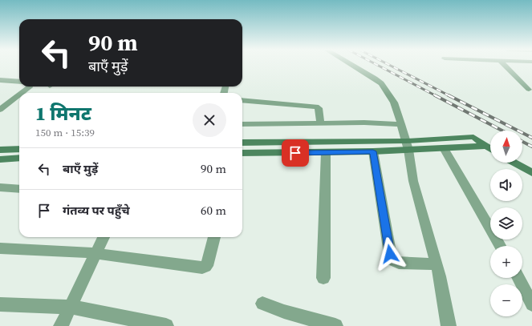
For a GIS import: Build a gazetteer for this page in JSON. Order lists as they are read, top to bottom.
{
  "north": "top",
  "page": {
    "turn": ["90 m", "बाएँ मुड़ें"],
    "heading": ["1 मिनट", "150 m · 15:39"],
    "map_buttons": ["+", "−"],
    "list": [
      {
        "name": "बाएँ मुड़ें",
        "value": "90 m"
      },
      {
        "name": "गंतव्य पर पहुँचे",
        "value": "60 m"
      }
    ]
  }
}
